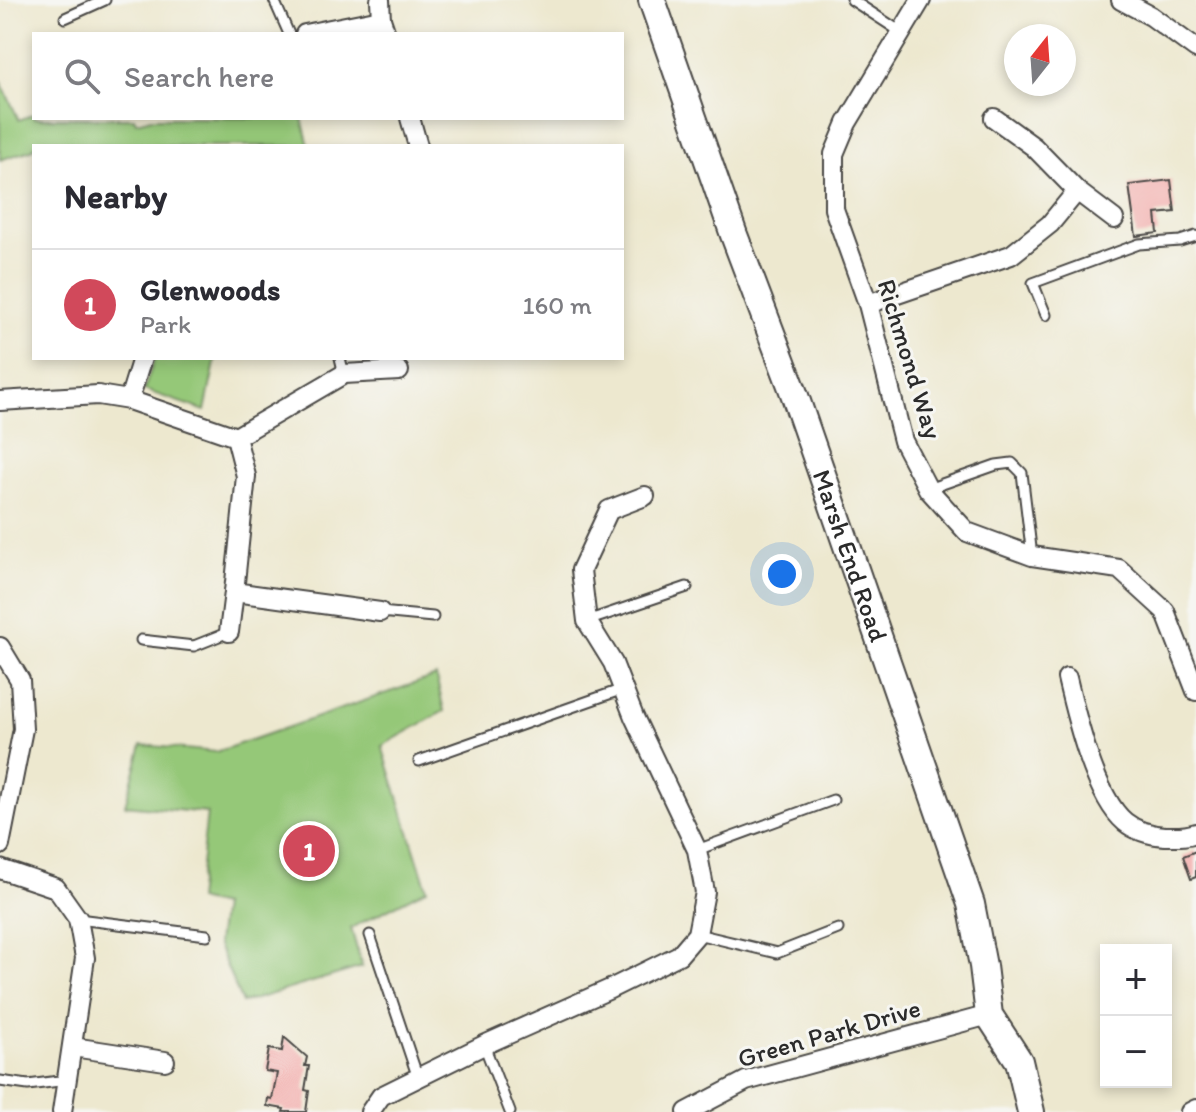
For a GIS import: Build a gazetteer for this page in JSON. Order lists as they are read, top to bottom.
{
  "streets": {
    "street": ["Richmond Way", "Marsh End Road", "Green Park Drive"]
  },
  "crossings": [
    ["Marsh End Road", "Green Park Drive"]
  ],
  "north": "top",
  "page": {
    "search": "Search here",
    "heading": "Nearby",
    "list": [
      {
        "mark": "1",
        "name": "Glenwoods",
        "note": "Park",
        "value": "160 m"
      }
    ],
    "pins": "1",
    "map_buttons": ["+", "−"]
  }
}
